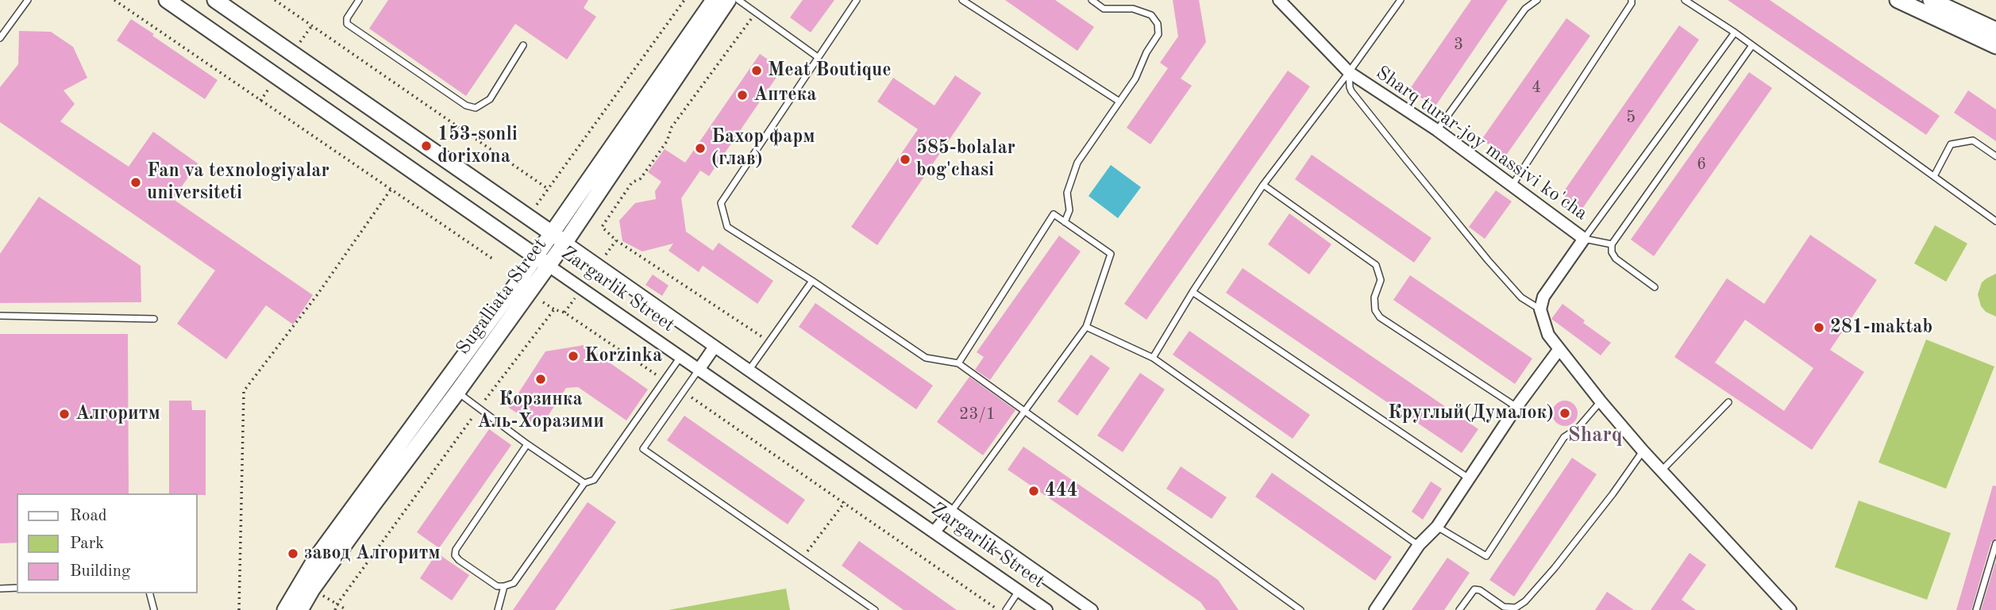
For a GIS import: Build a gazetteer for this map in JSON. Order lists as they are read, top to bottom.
{
  "streets": {
    "main road": ["Zargarlik Street", "Sugalliata Street"],
    "street": ["Sharq turar-joy massivi ko'cha"]
  },
  "crossings": [
    ["Zargarlik Street", "Sugalliata Street"]
  ],
  "districts": ["Sharq"],
  "places": [
    "Meat Boutique",
    "Аптека",
    "153-sonli dorixona",
    "Бахор фарм (глав)",
    "585-bolalar bog'chasi",
    "Fan va texnologiyalar universiteti",
    "281-maktab",
    "Korzinka",
    "Корзинка Аль-Хоразими",
    "Круглый(Думалок)",
    "Алгоритм",
    "444",
    "завод Алгоритм"
  ],
  "house_numbers": [
    "3",
    "4",
    "5",
    "6",
    "23/1"
  ],
  "legend": ["Road", "Park", "Building"]
}
